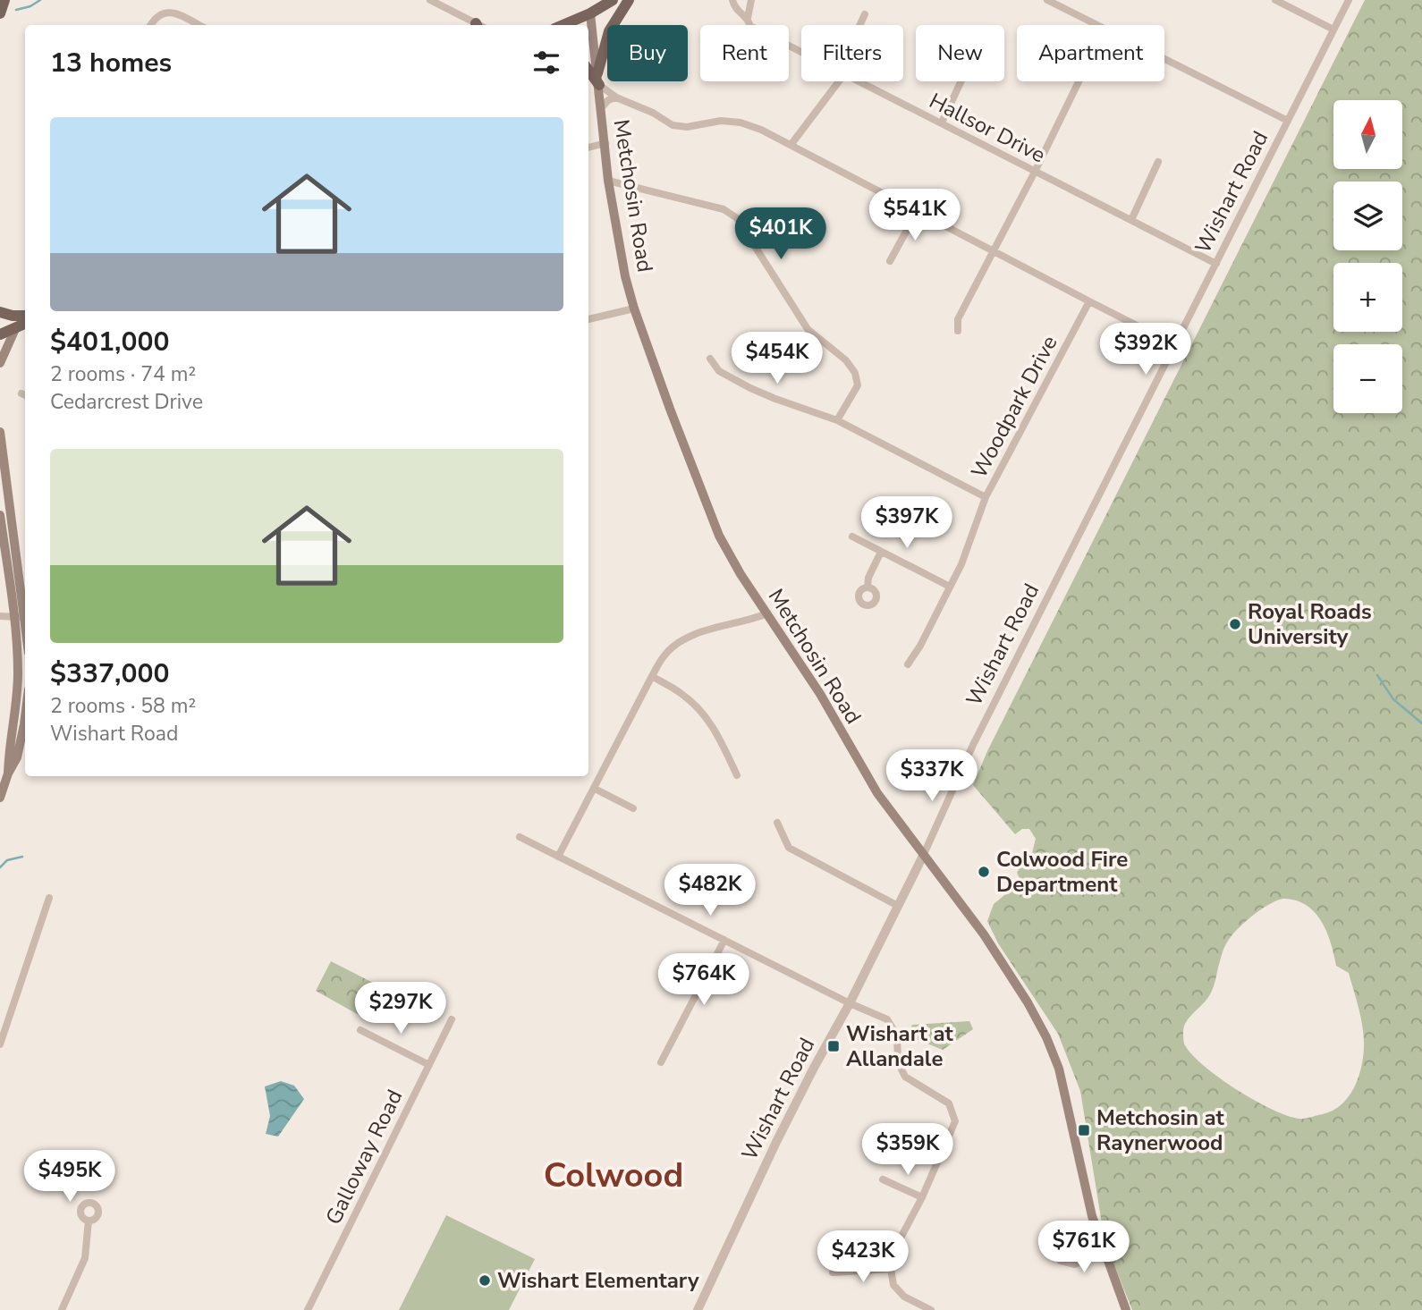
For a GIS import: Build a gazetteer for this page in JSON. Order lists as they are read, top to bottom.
{
  "streets": {
    "main road": ["Metchosin Road"],
    "street": [
      "Hallsor Drive",
      "Wishart Road",
      "Woodpark Drive",
      "Galloway Road"
    ]
  },
  "crossings": [
    ["Hallsor Drive", "Wishart Road"],
    ["Wishart Road", "Metchosin Road"]
  ],
  "districts": ["Colwood"],
  "places": {
    "other": ["Royal Roads University", "Colwood Fire Department", "Wishart Elementary"],
    "transit": ["Wishart at Allandale", "Metchosin at Raynerwood"]
  },
  "north": "top",
  "page": {
    "chip": [
      "Buy",
      "Rent",
      "Filters",
      "New",
      "Apartment"
    ],
    "heading": "13 homes",
    "map_buttons": ["+", "−"],
    "list": [
      {
        "name": "$401,000",
        "note": "2 rooms · 74 m² · Cedarcrest Drive"
      },
      {
        "name": "$337,000",
        "note": "2 rooms · 58 m² · Wishart Road"
      }
    ],
    "price": [
      "$541K",
      "$401K",
      "$392K",
      "$454K",
      "$397K",
      "$337K",
      "$482K",
      "$764K",
      "$297K",
      "$359K",
      "$495K",
      "$761K",
      "$423K"
    ]
  }
}
